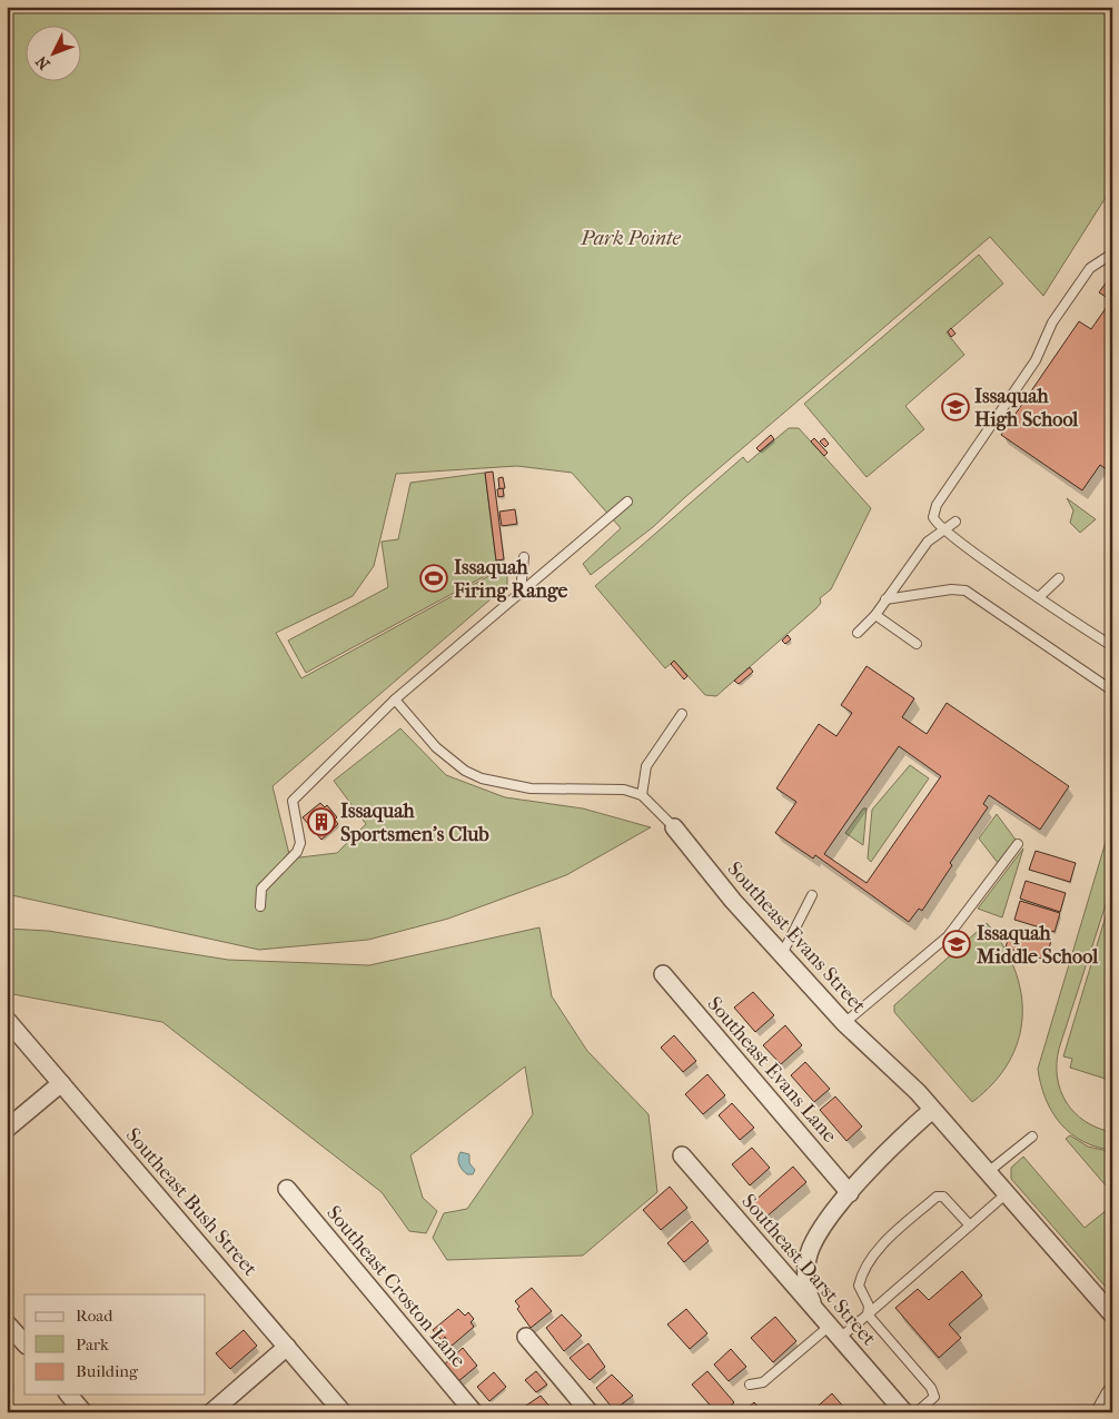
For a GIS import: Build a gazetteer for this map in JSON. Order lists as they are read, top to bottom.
{
  "streets": {
    "street": [
      "Southeast Evans Street",
      "Southeast Evans Lane",
      "Southeast Bush Street",
      "Southeast Darst Street",
      "Southeast Croston Lane"
    ]
  },
  "parks": ["Park Pointe"],
  "places": {
    "school or university": ["Issaquah High School", "Issaquah Middle School"],
    "sports": ["Issaquah Firing Range"],
    "building": ["Issaquah Sportsmen's Club"]
  },
  "legend": ["Road", "Park", "Building"],
  "north": "bottom left"
}
